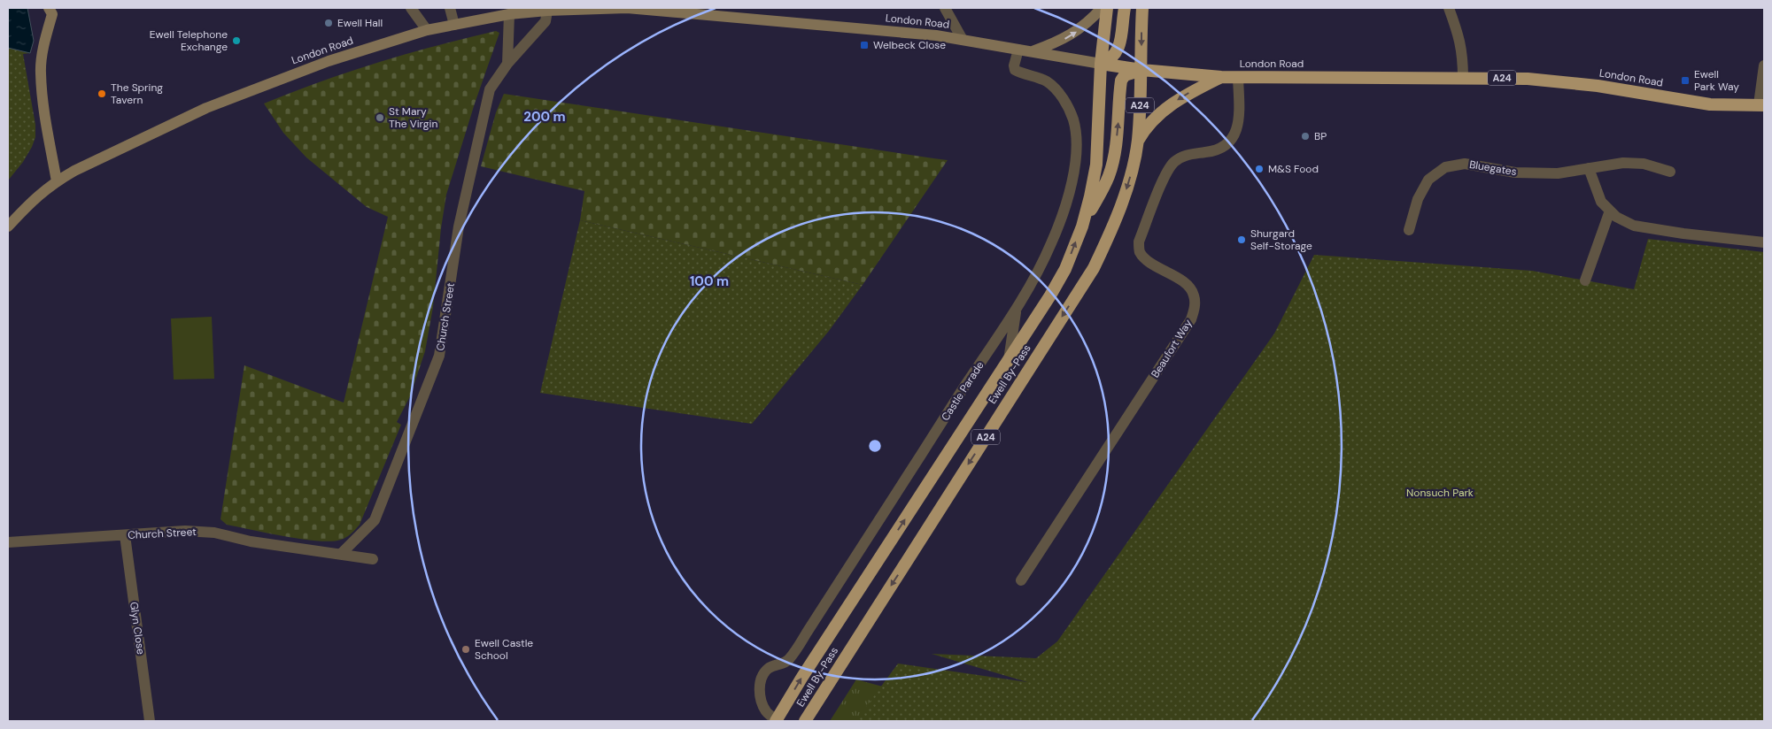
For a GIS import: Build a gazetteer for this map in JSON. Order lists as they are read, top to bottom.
{
  "streets": {
    "highway": ["London Road", "A24", "Ewell By-Pass"],
    "street": [
      "Bluegates",
      "Church Street",
      "Beaufort Way",
      "Castle Parade",
      "Glyn Close"
    ]
  },
  "crossings": [
    ["London Road", "Church Street"],
    ["London Road", "Beaufort Way"],
    ["London Road", "Ewell By-Pass"],
    ["London Road", "Castle Parade"],
    ["Church Street", "Glyn Close"],
    ["Ewell By-Pass", "Castle Parade"]
  ],
  "parks": ["Nonsuch Park"],
  "places": {
    "other": [
      "Ewell Hall",
      "Ewell Telephone Exchange",
      "The Spring Tavern",
      "St Mary The Virgin",
      "BP",
      "M&S Food",
      "Shurgard Self-Storage",
      "Ewell Castle School"
    ],
    "transit": ["Welbeck Close", "Ewell Park Way"]
  },
  "rings": ["200 m", "100 m"]
}
